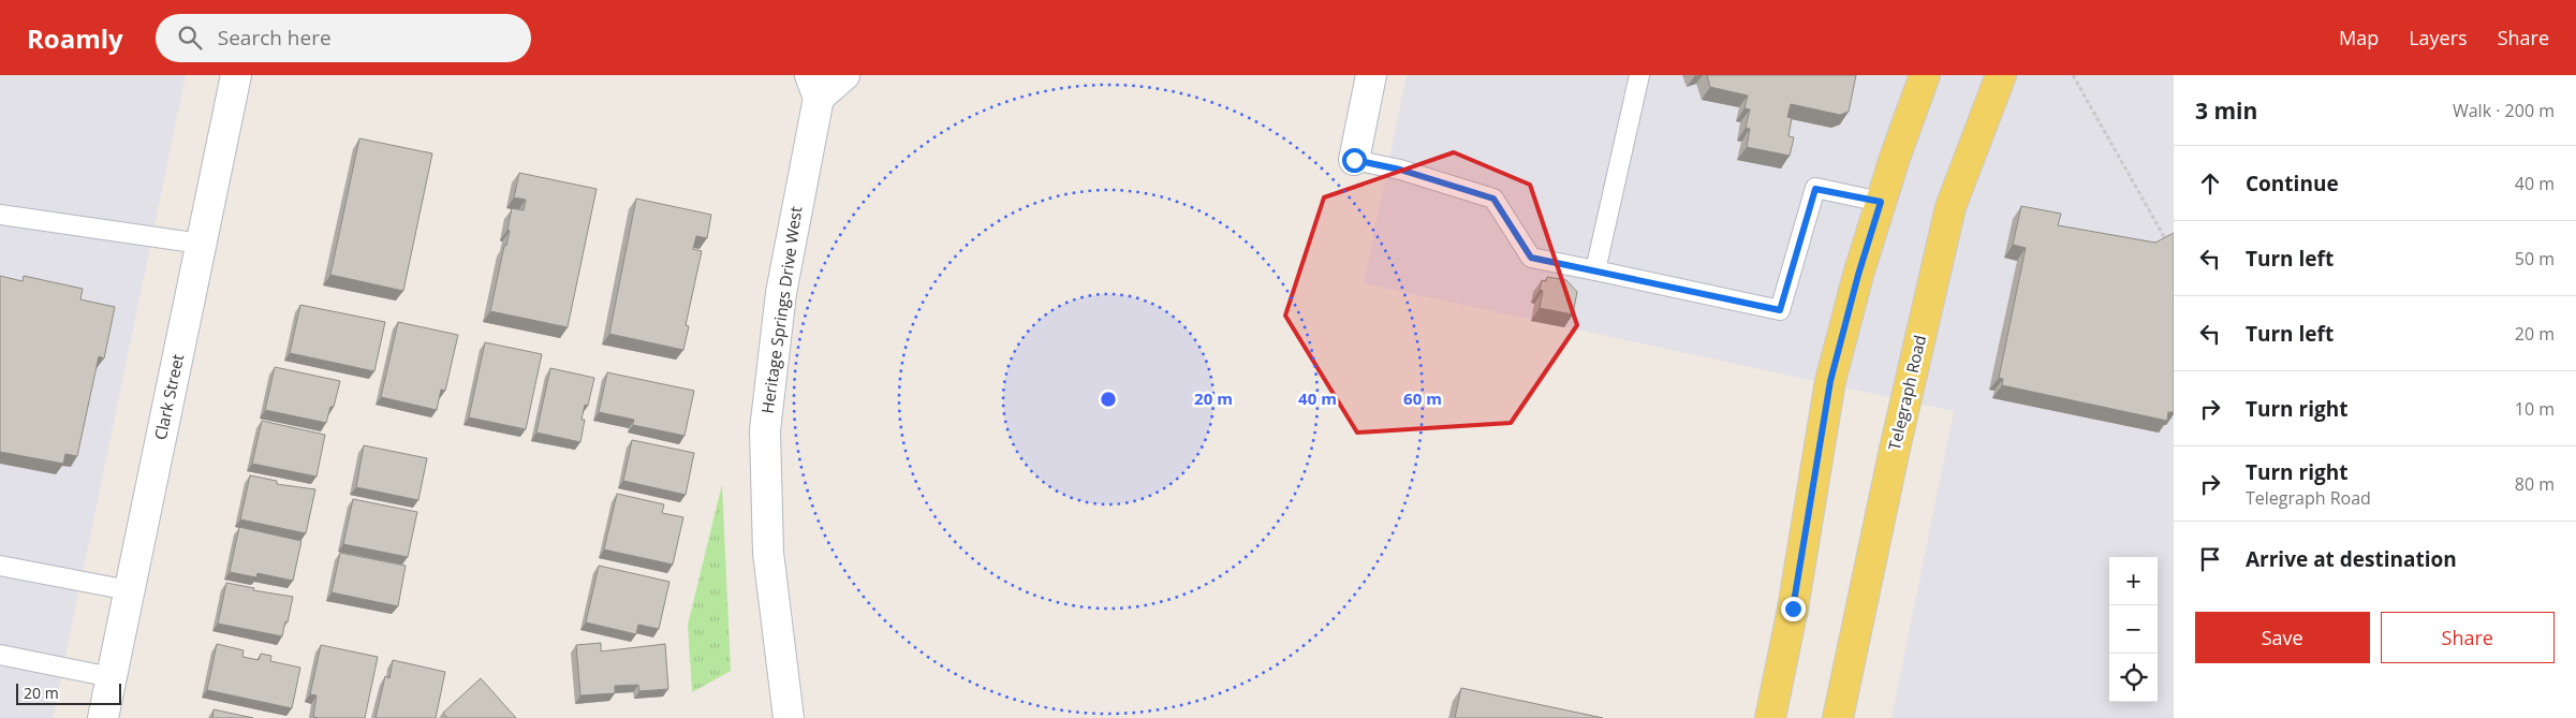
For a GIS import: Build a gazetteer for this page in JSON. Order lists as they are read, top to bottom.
{
  "streets": {
    "main road": ["Telegraph Road"],
    "street": ["Heritage Springs Drive West", "Clark Street"]
  },
  "scale_bar": "20 m",
  "page": {
    "header": "Roamly",
    "search": "Search here",
    "nav": ["Map", "Layers", "Share"],
    "heading": ["3 min", "Walk · 200 m"],
    "list": [
      ["Continue", "40 m"],
      ["Turn left", "50 m"],
      ["Turn left", "20 m"],
      ["Turn right", "10 m"],
      ["Turn right", "Telegraph Road", "80 m"],
      "Arrive at destination"
    ],
    "map_buttons": ["+", "−"],
    "buttons": ["Save", "Share"],
    "scale": "20 m"
  },
  "rings": ["20 m", "40 m", "60 m"]
}
